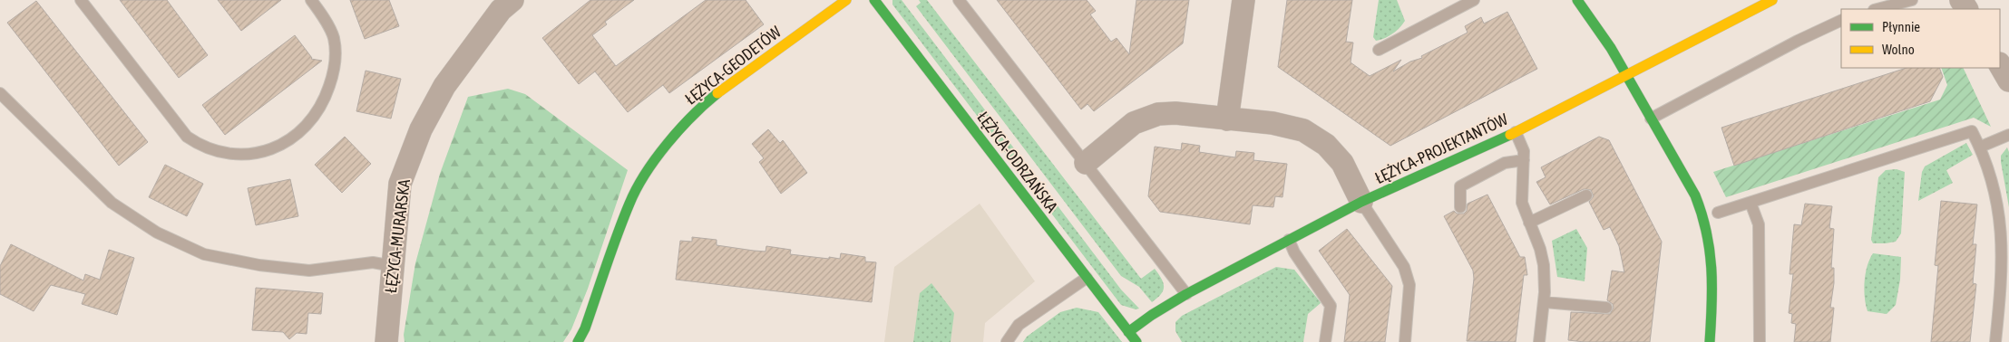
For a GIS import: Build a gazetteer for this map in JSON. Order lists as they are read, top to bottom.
{
  "streets": {
    "street": [
      "ŁĘŻYCA-GEODETÓW",
      "ŁĘŻYCA-PROJEKTANTÓW",
      "ŁĘŻYCA-ODRZAŃSKA",
      "ŁĘŻYCA-MURARSKA"
    ]
  },
  "crossings": [
    ["ŁĘŻYCA-PROJEKTANTÓW", "ŁĘŻYCA-ODRZAŃSKA"]
  ],
  "legend": ["Płynnie", "Wolno"]
}
